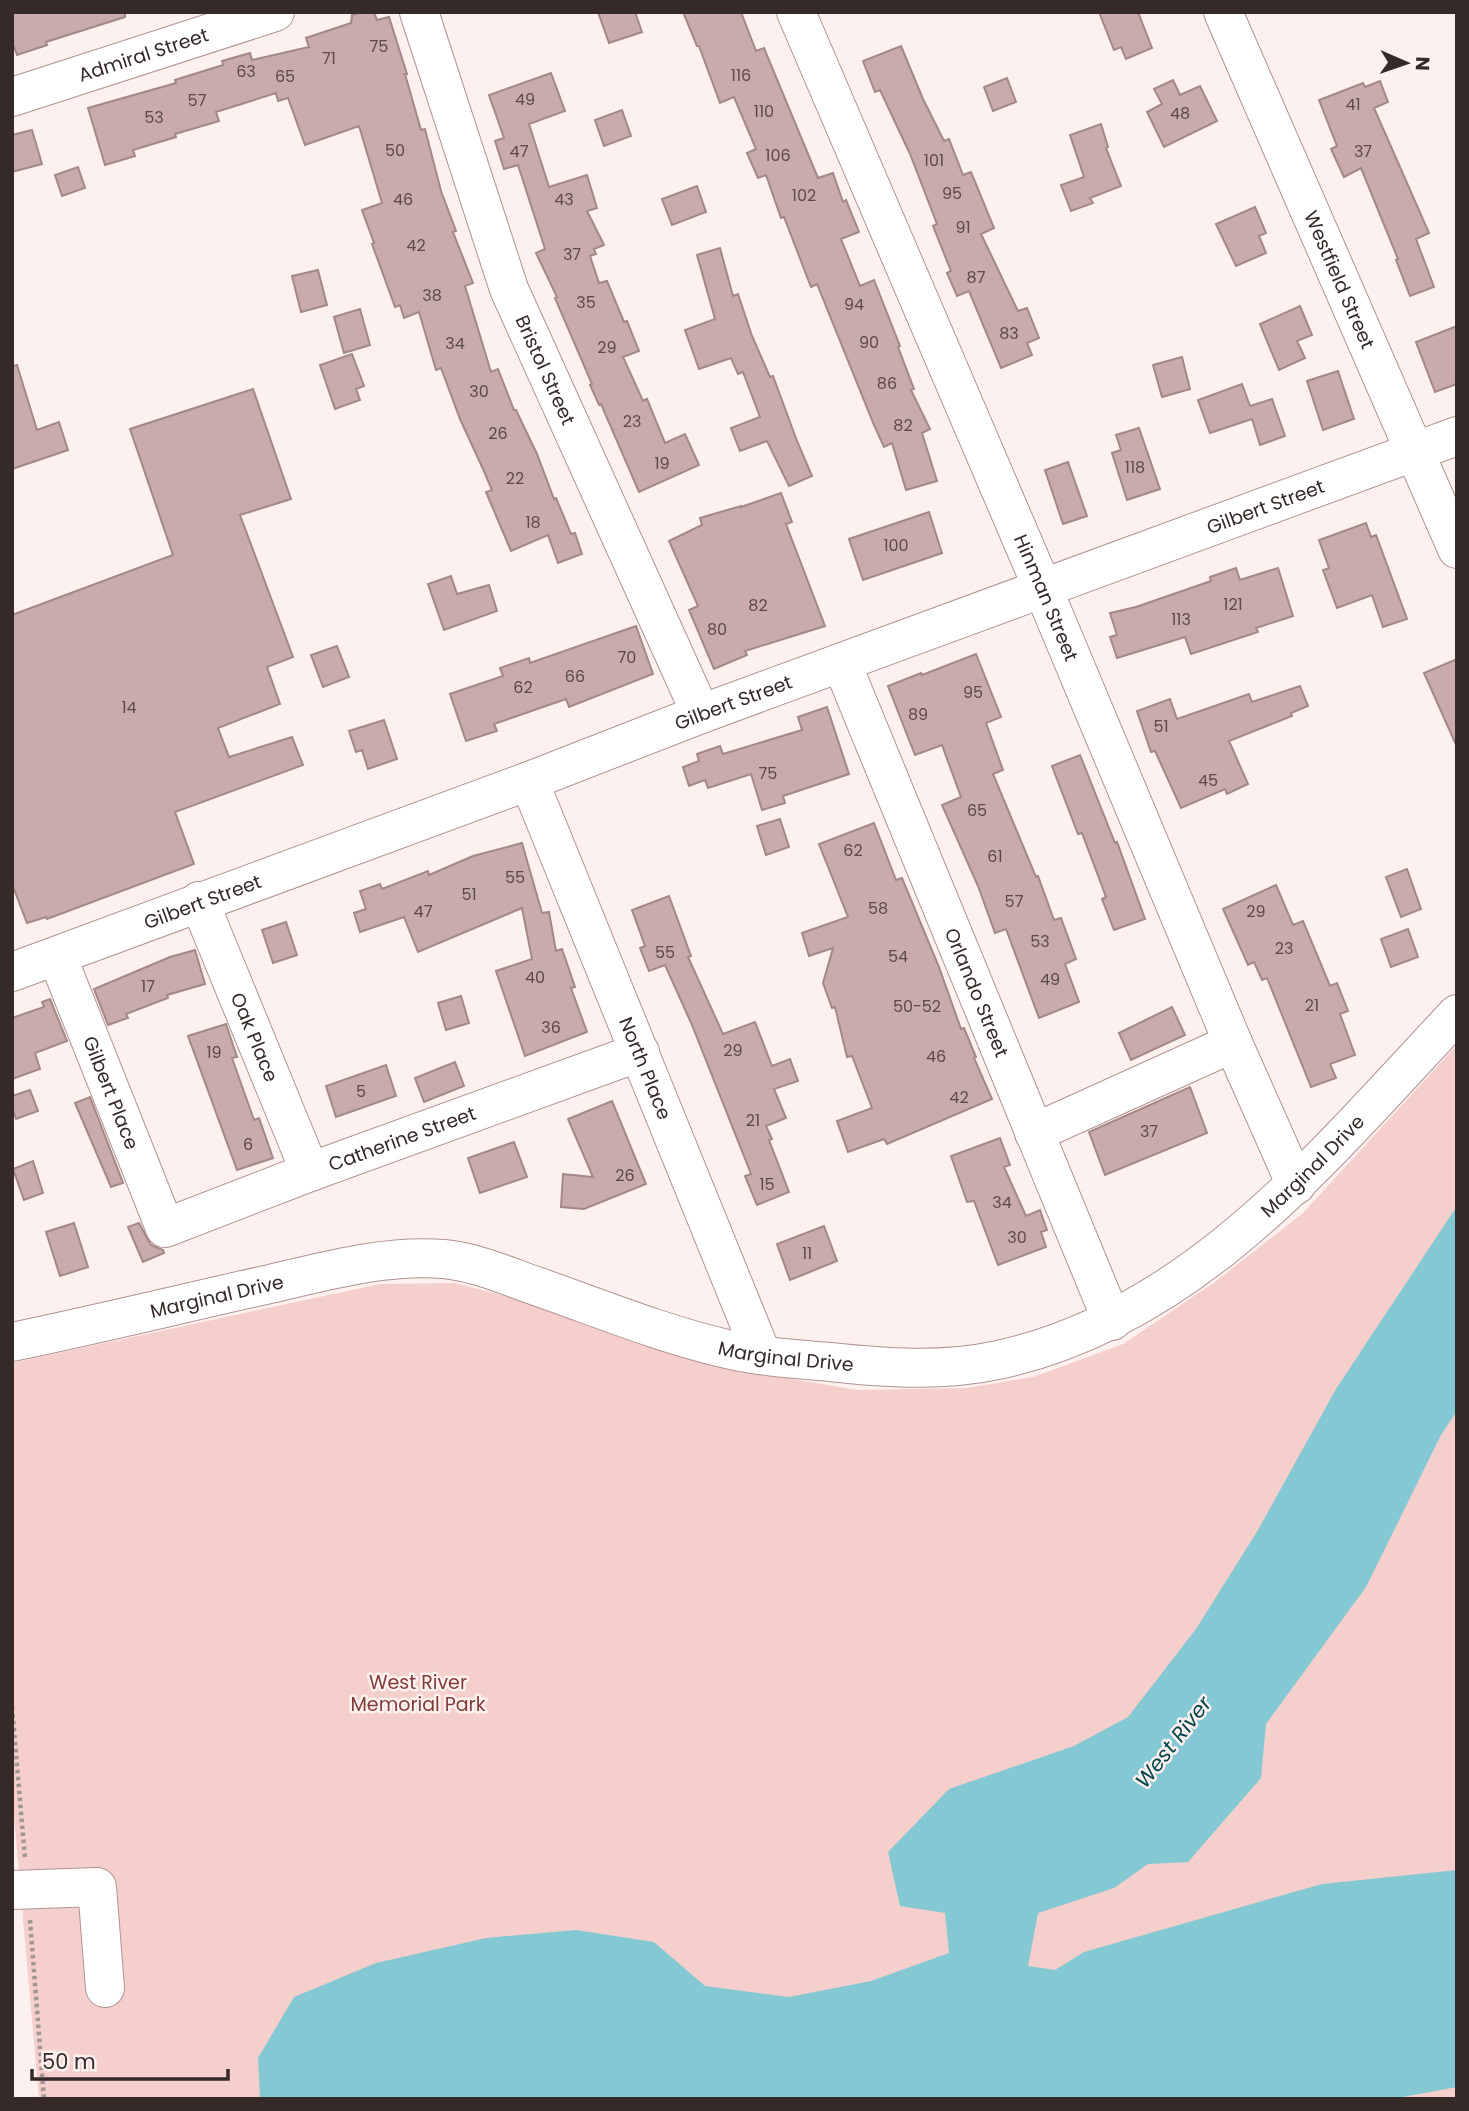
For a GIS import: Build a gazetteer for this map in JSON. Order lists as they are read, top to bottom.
{
  "streets": {
    "street": [
      "Admiral Street",
      "Westfield Street",
      "Bristol Street",
      "Gilbert Street",
      "Hinman Street",
      "Orlando Street",
      "Oak Place",
      "North Place",
      "Gilbert Place",
      "Catherine Street",
      "Marginal Drive"
    ]
  },
  "crossings": [
    ["Westfield Street", "Gilbert Street"],
    ["Bristol Street", "Gilbert Street"],
    ["Gilbert Street", "Hinman Street"],
    ["Gilbert Street", "Orlando Street"],
    ["Gilbert Street", "Oak Place"],
    ["Gilbert Street", "North Place"],
    ["Gilbert Street", "Gilbert Place"],
    ["Hinman Street", "Marginal Drive"],
    ["Orlando Street", "Marginal Drive"],
    ["Oak Place", "Catherine Street"],
    ["North Place", "Catherine Street"],
    ["North Place", "Marginal Drive"],
    ["Gilbert Place", "Catherine Street"]
  ],
  "water": ["West River"],
  "parks": ["West River Memorial Park"],
  "house_numbers": [
    "75",
    "71",
    "63",
    "116",
    "65",
    "49",
    "57",
    "41",
    "110",
    "48",
    "53",
    "50",
    "47",
    "37",
    "106",
    "101",
    "95",
    "102",
    "46",
    "43",
    "91",
    "42",
    "37",
    "87",
    "38",
    "35",
    "94",
    "83",
    "90",
    "34",
    "29",
    "86",
    "30",
    "23",
    "82",
    "26",
    "19",
    "118",
    "22",
    "18",
    "100",
    "121",
    "82",
    "113",
    "80",
    "70",
    "66",
    "62",
    "95",
    "14",
    "89",
    "51",
    "75",
    "45",
    "65",
    "62",
    "61",
    "55",
    "51",
    "57",
    "58",
    "47",
    "29",
    "53",
    "23",
    "55",
    "54",
    "40",
    "49",
    "17",
    "21",
    "50-52",
    "36",
    "29",
    "19",
    "46",
    "5",
    "42",
    "21",
    "37",
    "6",
    "26",
    "15",
    "34",
    "30",
    "11"
  ],
  "scale_bar": "50 m",
  "north": "right"
}
